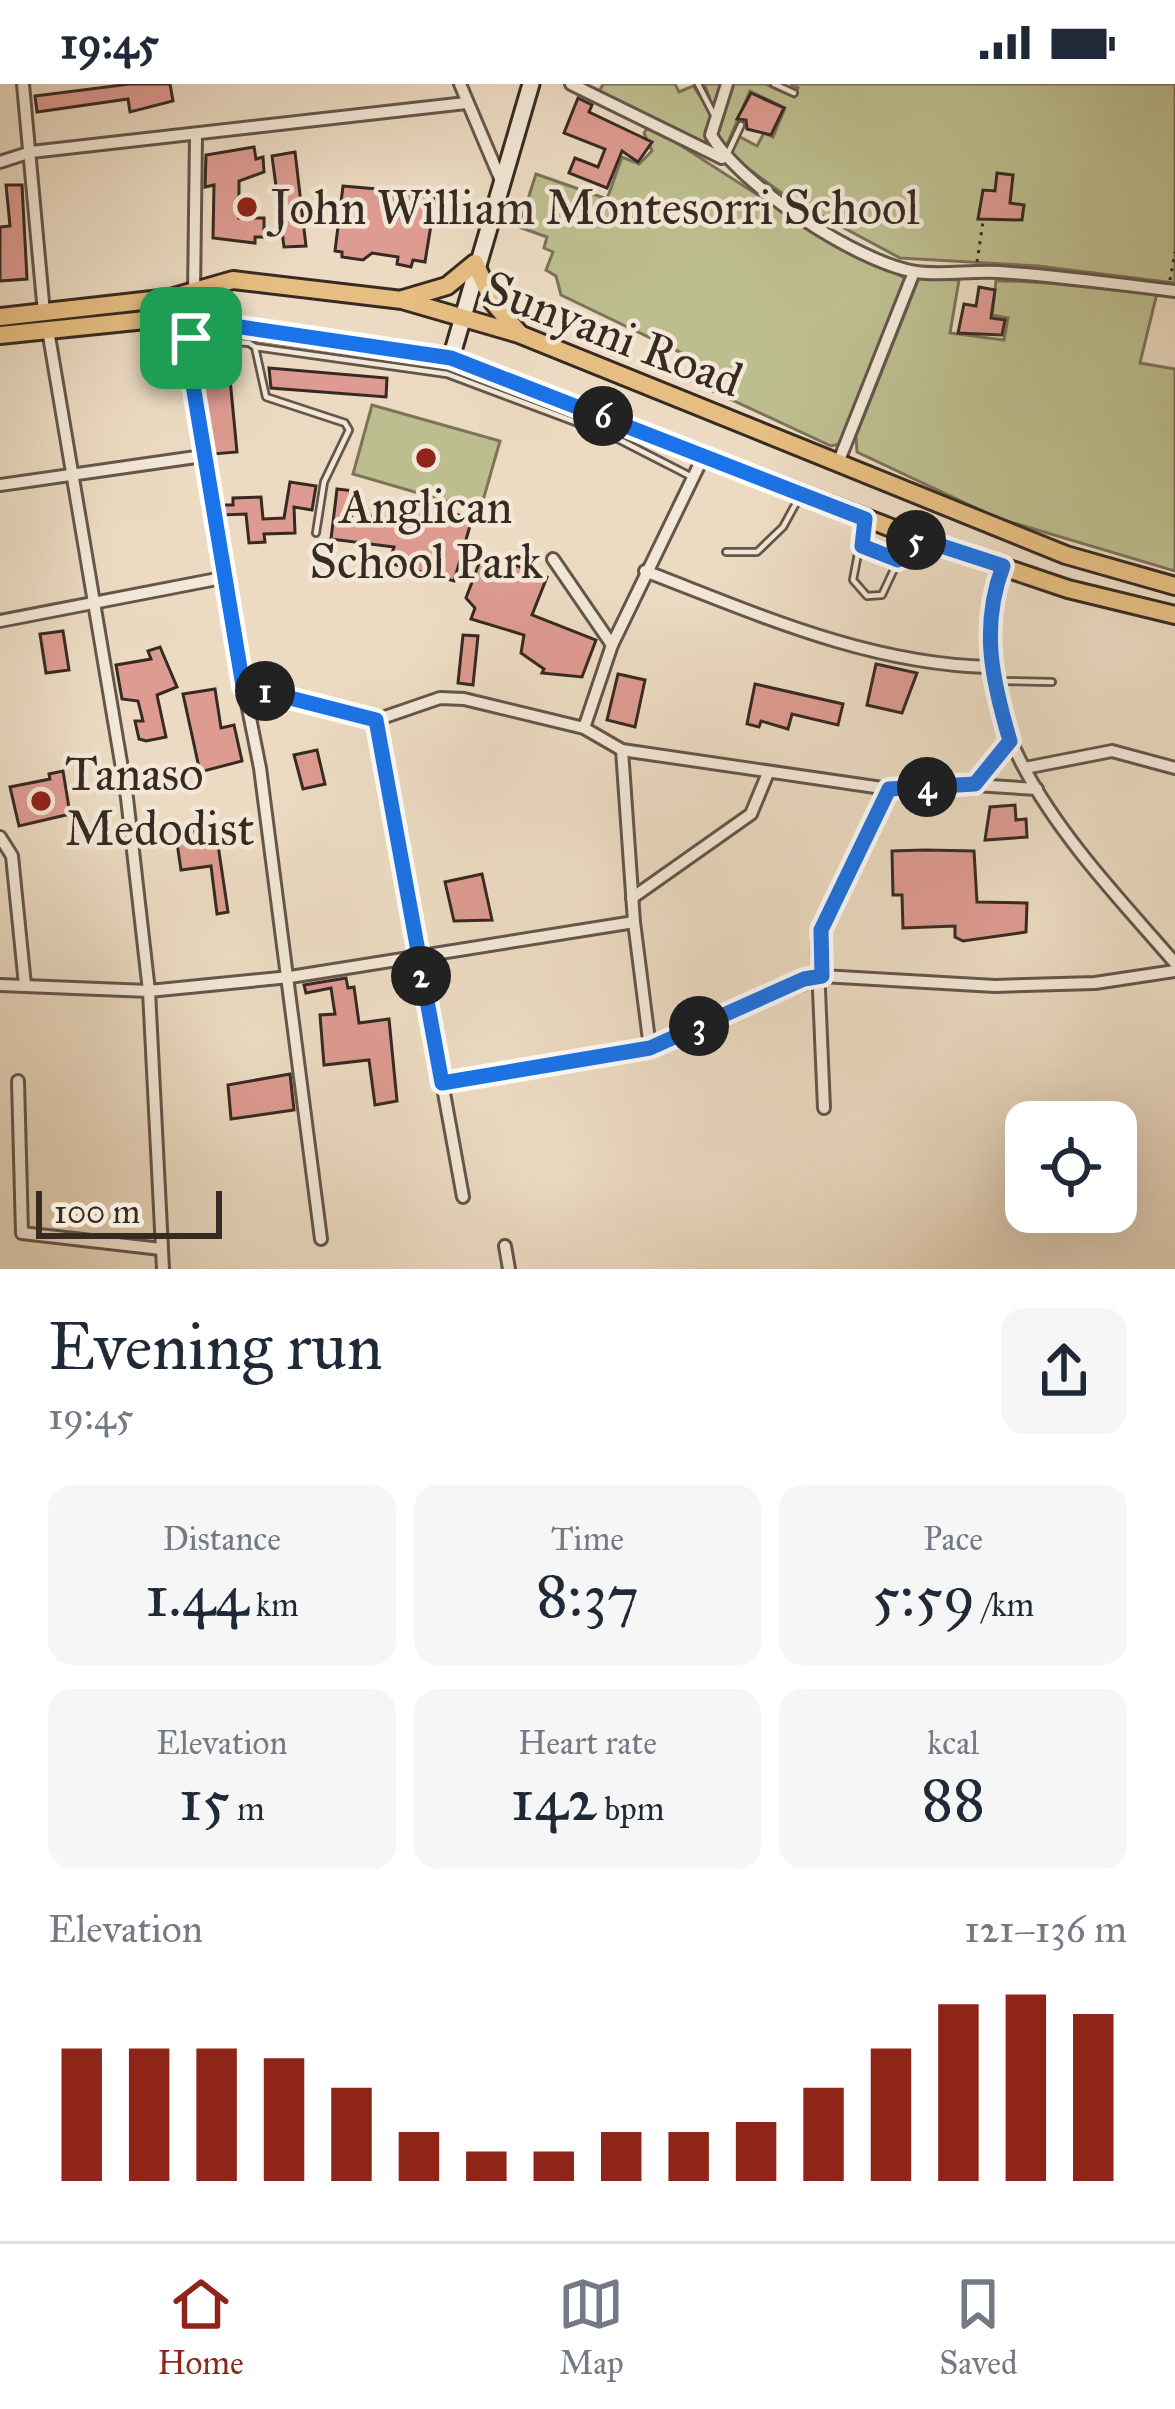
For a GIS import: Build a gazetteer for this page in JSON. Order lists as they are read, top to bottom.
{
  "streets": {
    "main road": ["Sunyani Road"]
  },
  "places": ["John William Montesorri School", "Anglican School Park", "Tanaso Medodist"],
  "scale_bar": "100 m",
  "page": {
    "status": "19:45",
    "pins": [
      "6",
      "5",
      "1",
      "4",
      "2",
      "3"
    ],
    "scale": "100 m",
    "heading": ["Evening run", "19:45"],
    "stats": [
      ["Distance", "1.44 km"],
      ["Time", "8:37"],
      ["Pace", "5:59 /km"],
      ["Elevation", "15 m"],
      ["Heart rate", "142 bpm"],
      ["kcal", "88"]
    ],
    "chart": ["Elevation", "121–136 m"],
    "tabs": ["Home", "Map", "Saved"]
  }
}
